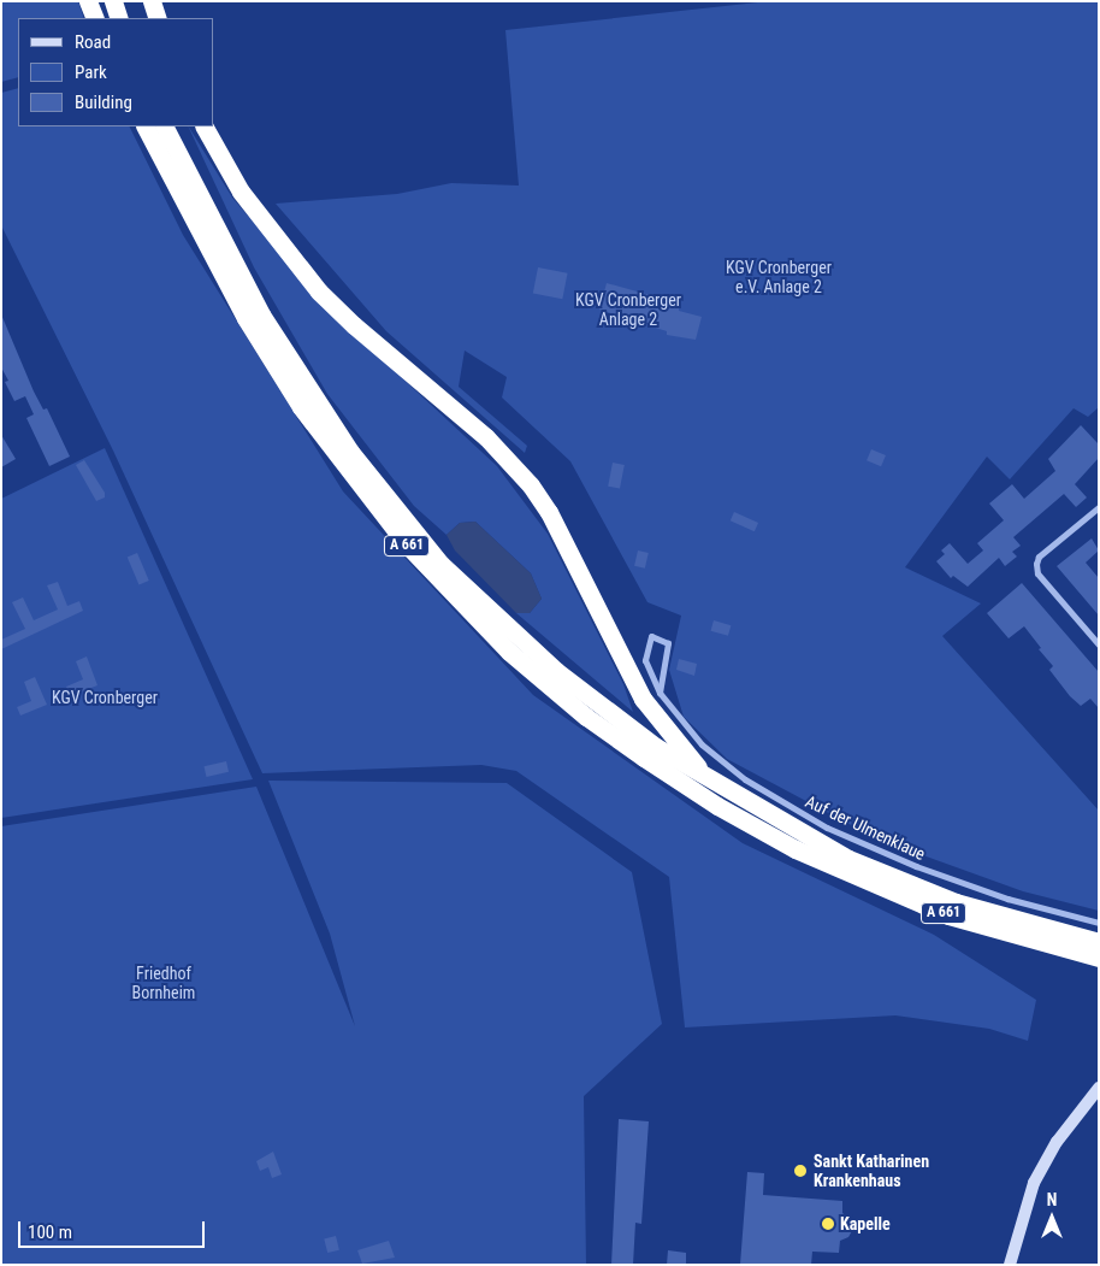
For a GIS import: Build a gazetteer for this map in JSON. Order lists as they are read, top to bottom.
{
  "streets": {
    "highway": ["A 661"],
    "street": ["Auf der Ulmenklaue"]
  },
  "parks": [
    "KGV Cronberger e.V. Anlage 2",
    "KGV Cronberger Anlage 2",
    "KGV Cronberger",
    "Friedhof Bornheim"
  ],
  "places": ["Sankt Katharinen Krankenhaus", "Kapelle"],
  "legend": ["Road", "Park", "Building"],
  "scale_bar": "100 m",
  "north": "top"
}
